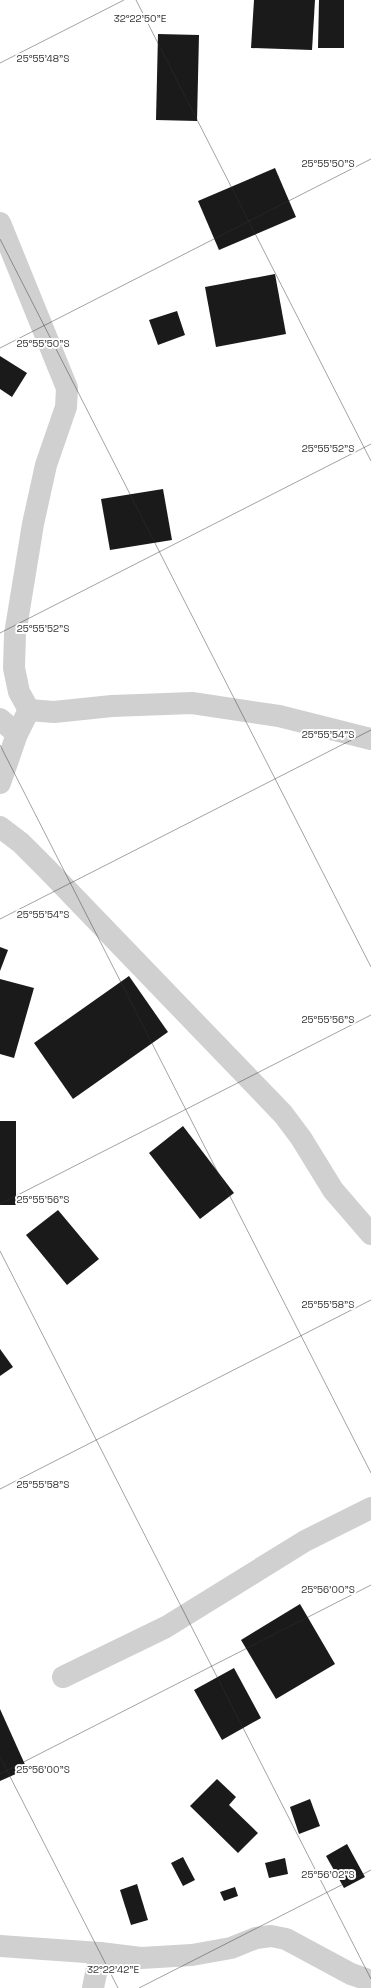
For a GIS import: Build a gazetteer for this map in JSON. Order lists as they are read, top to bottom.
{
  "coordinates": [
    "32°22'50\"E",
    "25°55'48\"S",
    "25°55'50\"S",
    "25°55'52\"S",
    "25°55'54\"S",
    "25°55'56\"S",
    "25°55'58\"S",
    "25°56'00\"S",
    "25°56'02\"S",
    "32°22'42\"E"
  ]
}
